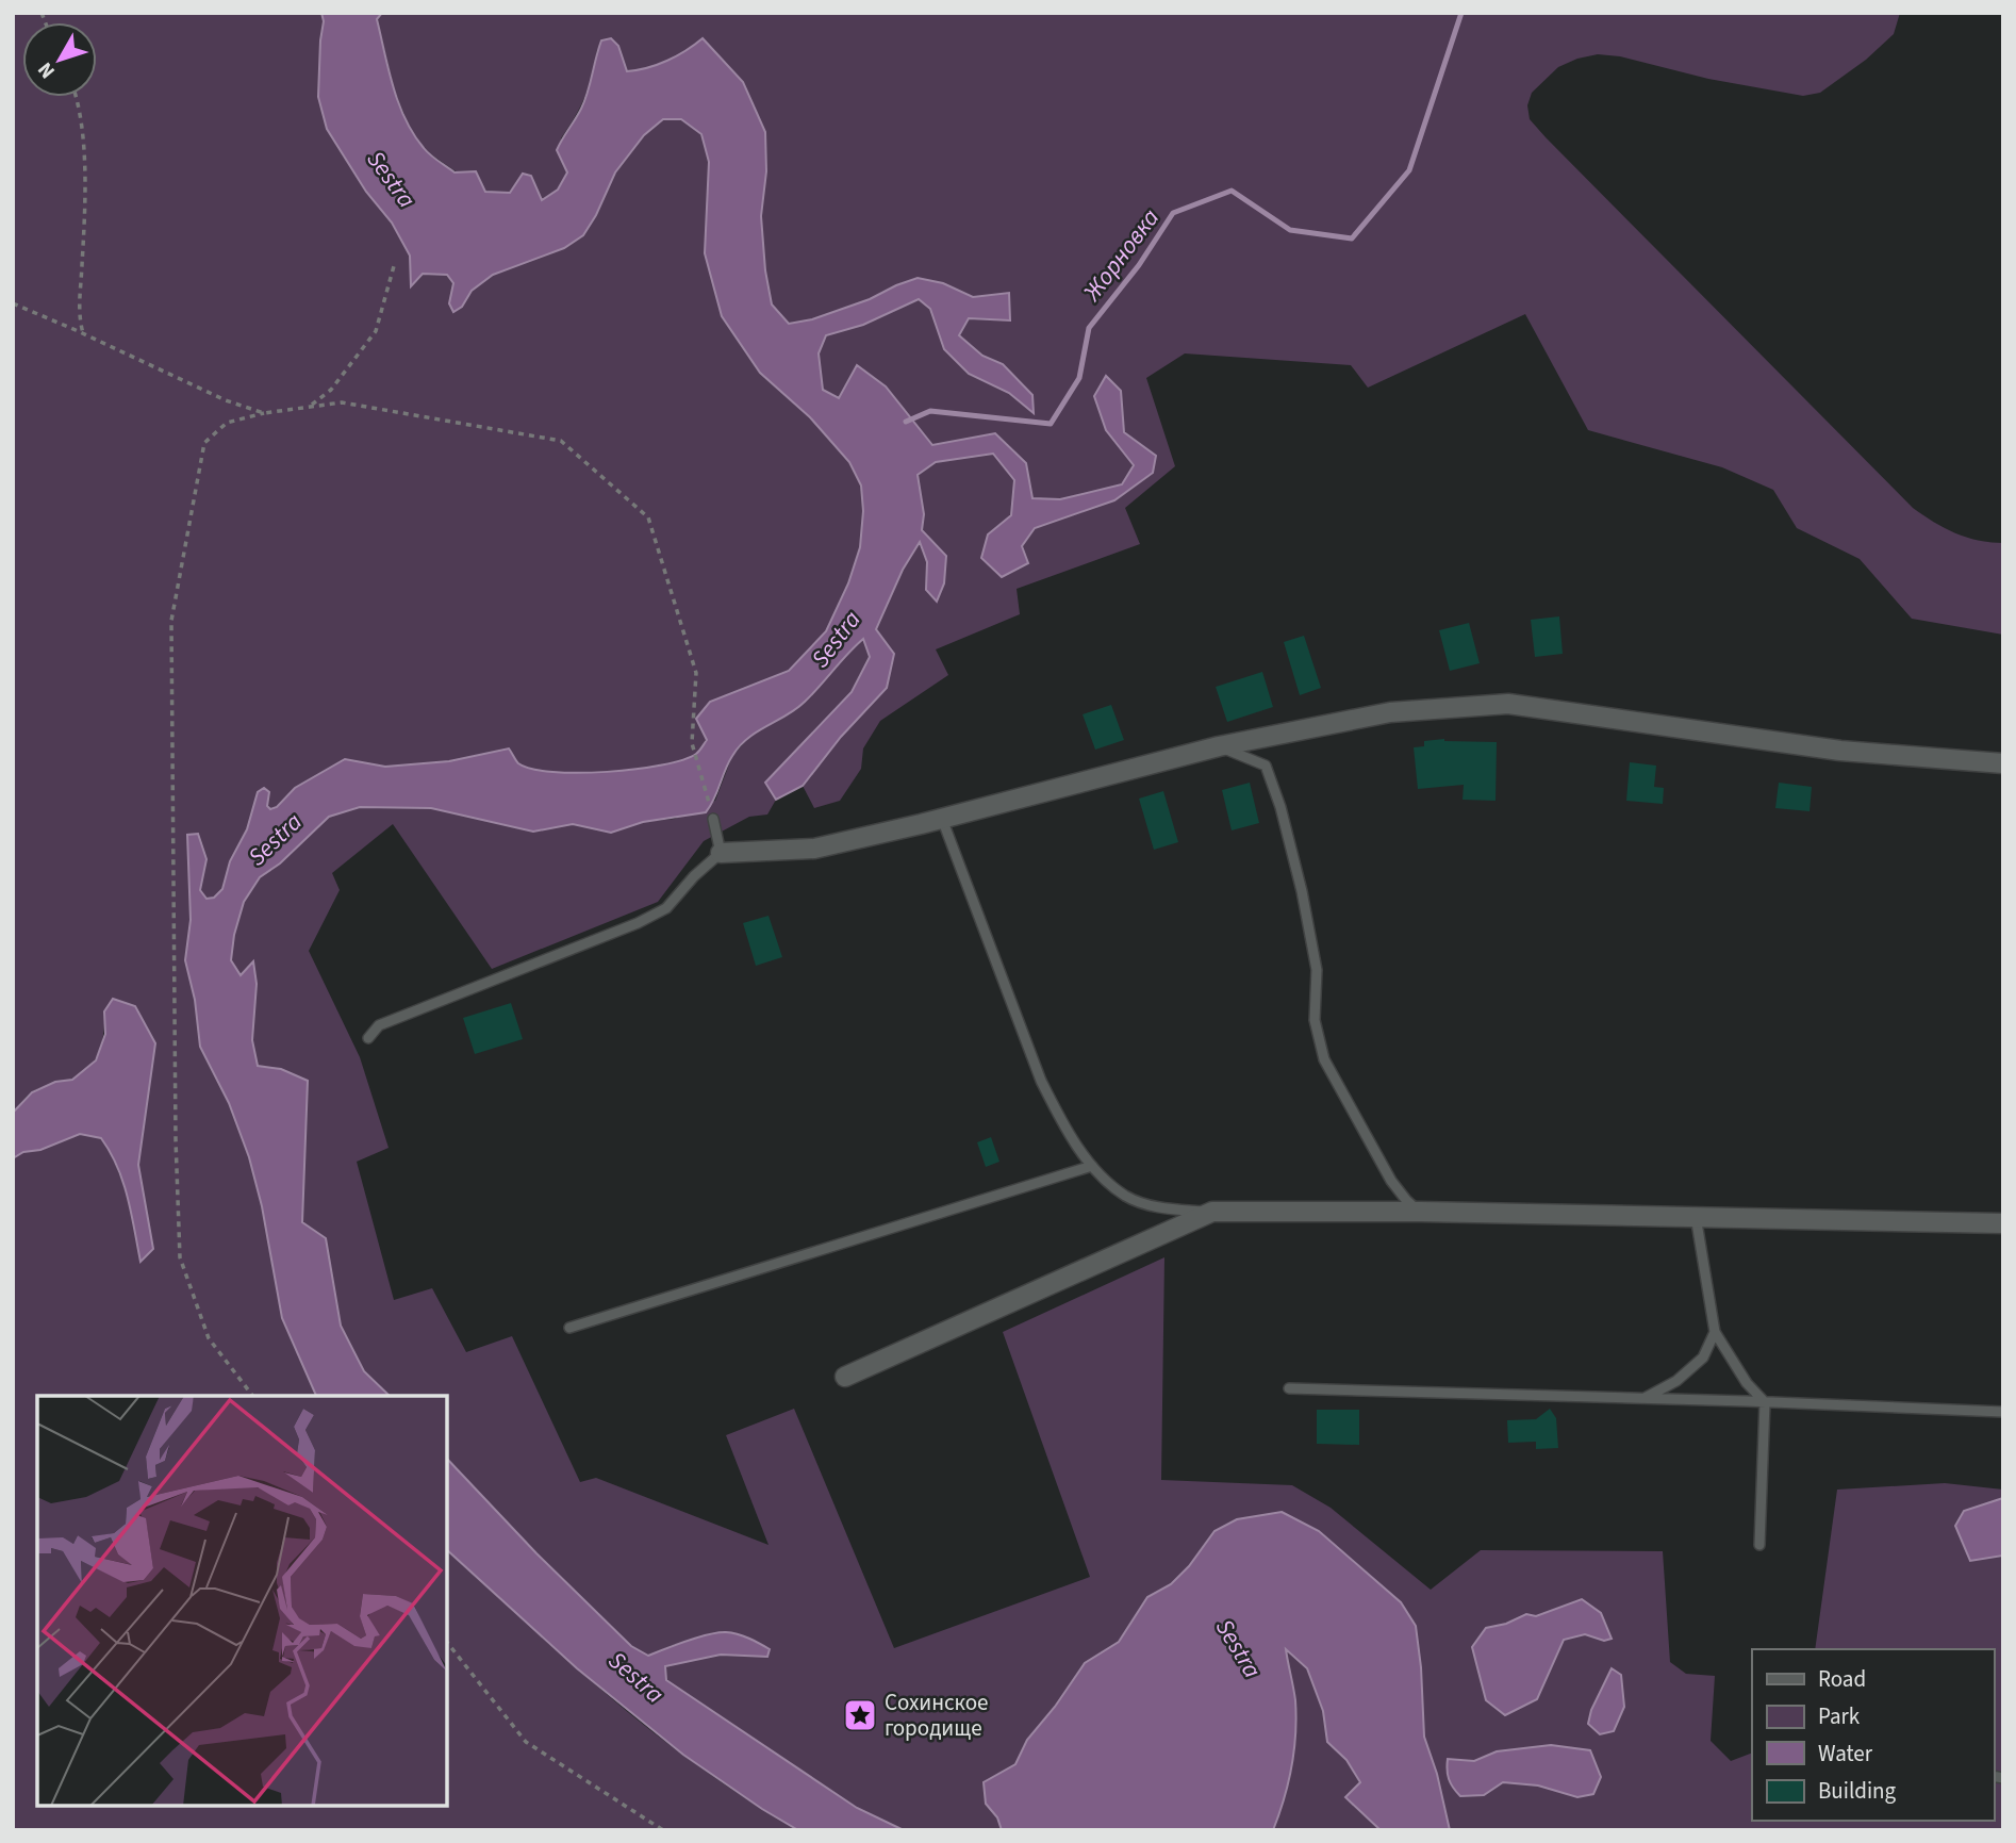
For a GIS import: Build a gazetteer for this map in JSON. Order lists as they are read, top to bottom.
{
  "water": ["Sestra", "Жорновка"],
  "places": {
    "place": ["Сохинское городище"]
  },
  "legend": [
    "Road",
    "Park",
    "Water",
    "Building"
  ],
  "north": "bottom left"
}
